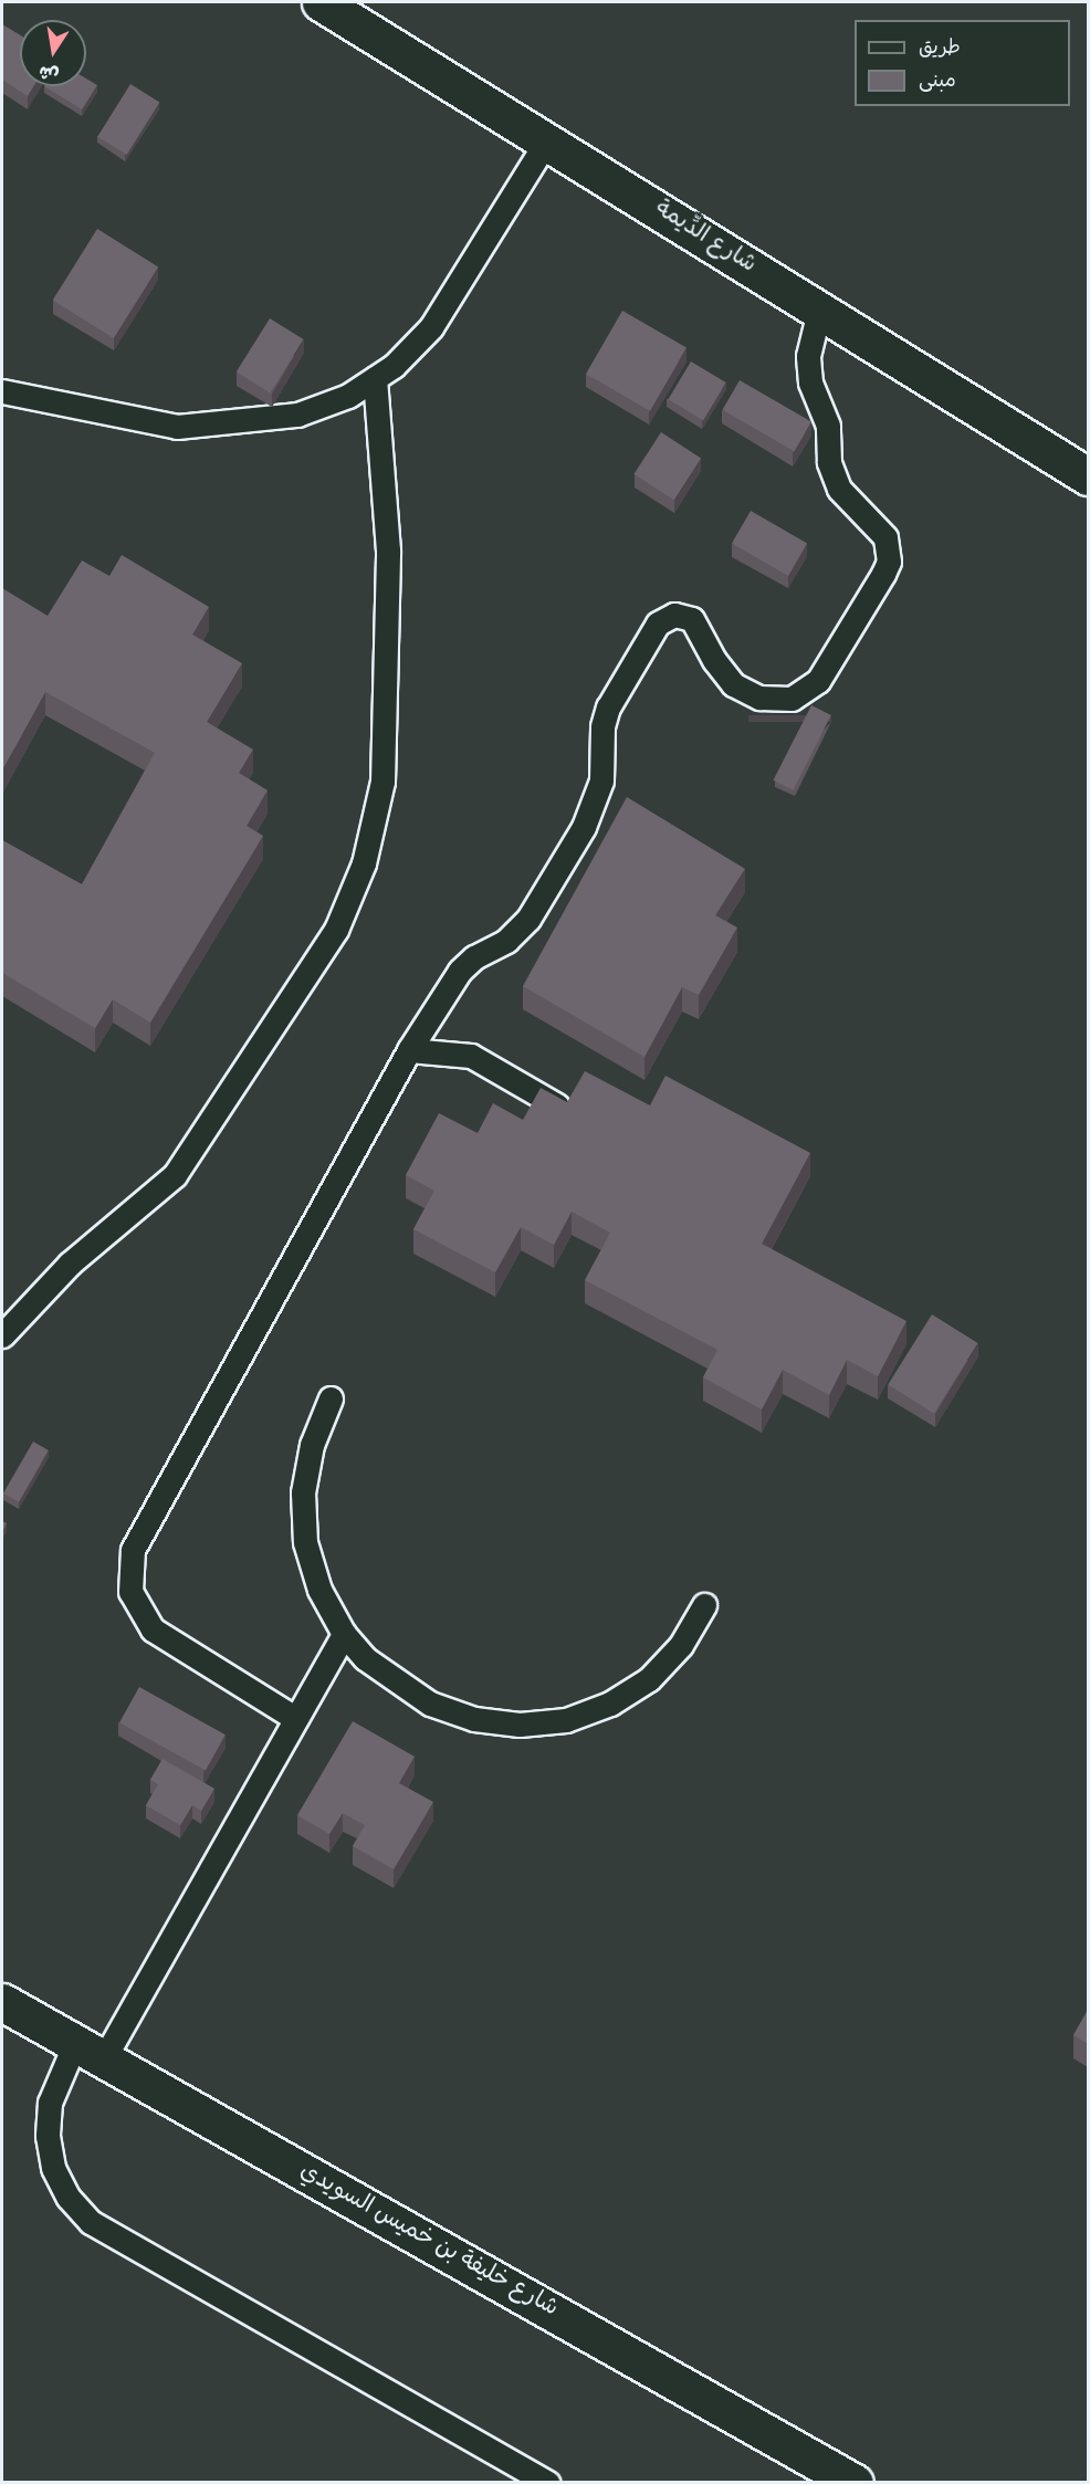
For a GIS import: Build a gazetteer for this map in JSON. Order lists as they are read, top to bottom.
{
  "streets": {
    "street": ["شارع الدِّيمة", "شارع خليفة بن خميس السويدي"]
  },
  "legend": ["طريق", "مبنى"],
  "north": "bottom"
}
